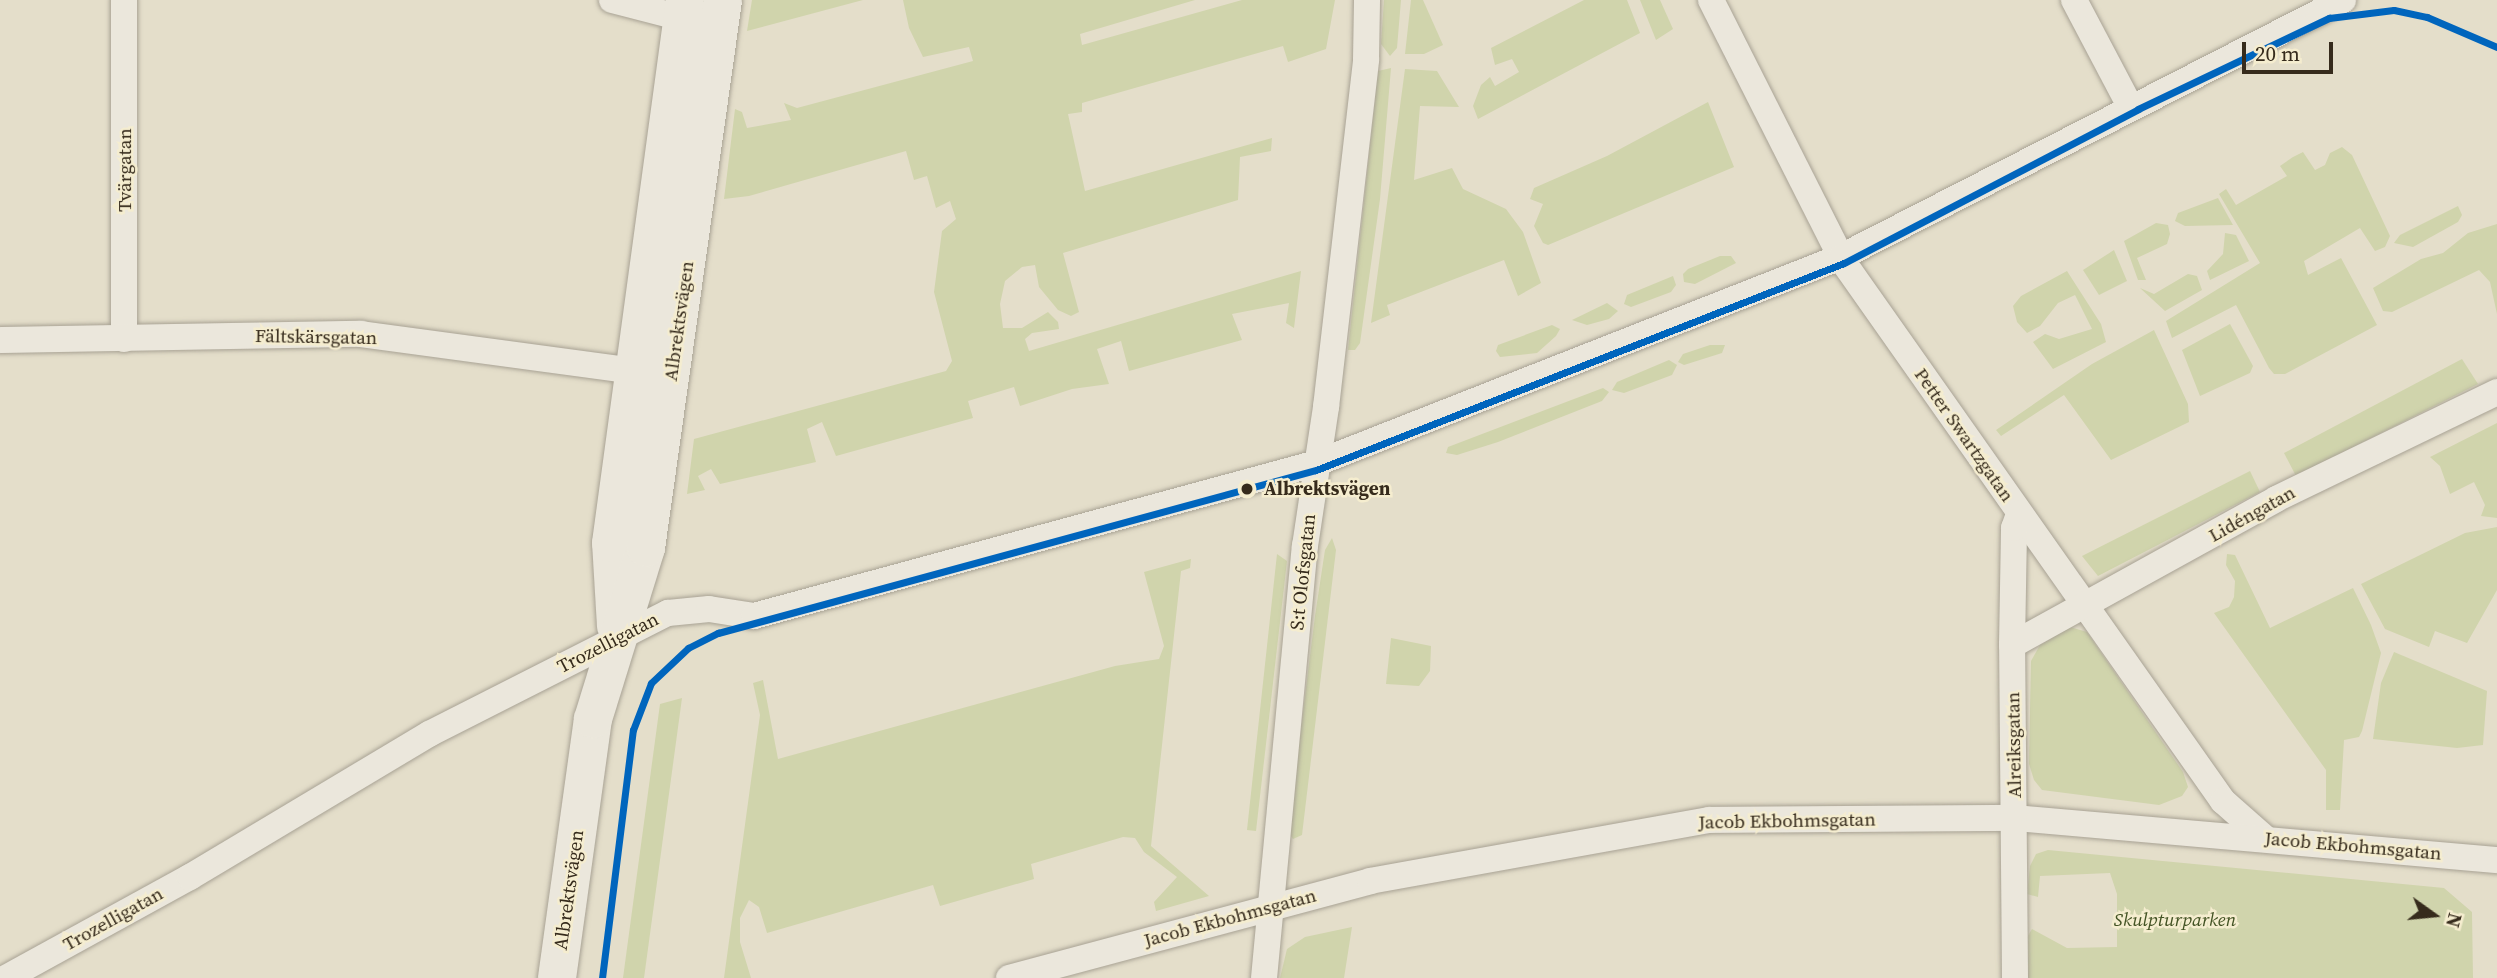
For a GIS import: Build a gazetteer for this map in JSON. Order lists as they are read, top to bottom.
{
  "streets": {
    "main road": ["Albrektsvägen"],
    "street": [
      "Tvärgatan",
      "Fältskärsgatan",
      "Petter Swartzgatan",
      "Lidéngatan",
      "S:t Olofsgatan",
      "Trozelligatan",
      "Alreiksgatan",
      "Jacob Ekbohmsgatan"
    ]
  },
  "crossings": [
    ["Tvärgatan", "Fältskärsgatan"],
    ["Albrektsvägen", "Fältskärsgatan"],
    ["Albrektsvägen", "Trozelligatan"],
    ["Petter Swartzgatan", "Lidéngatan"],
    ["Petter Swartzgatan", "Trozelligatan"],
    ["Petter Swartzgatan", "Alreiksgatan"],
    ["Petter Swartzgatan", "Jacob Ekbohmsgatan"],
    ["Lidéngatan", "Alreiksgatan"],
    ["S:t Olofsgatan", "Trozelligatan"],
    ["S:t Olofsgatan", "Jacob Ekbohmsgatan"],
    ["Alreiksgatan", "Jacob Ekbohmsgatan"]
  ],
  "parks": ["Skulpturparken"],
  "places": ["Albrektsvägen"],
  "scale_bar": "20 m",
  "north": "right"
}
